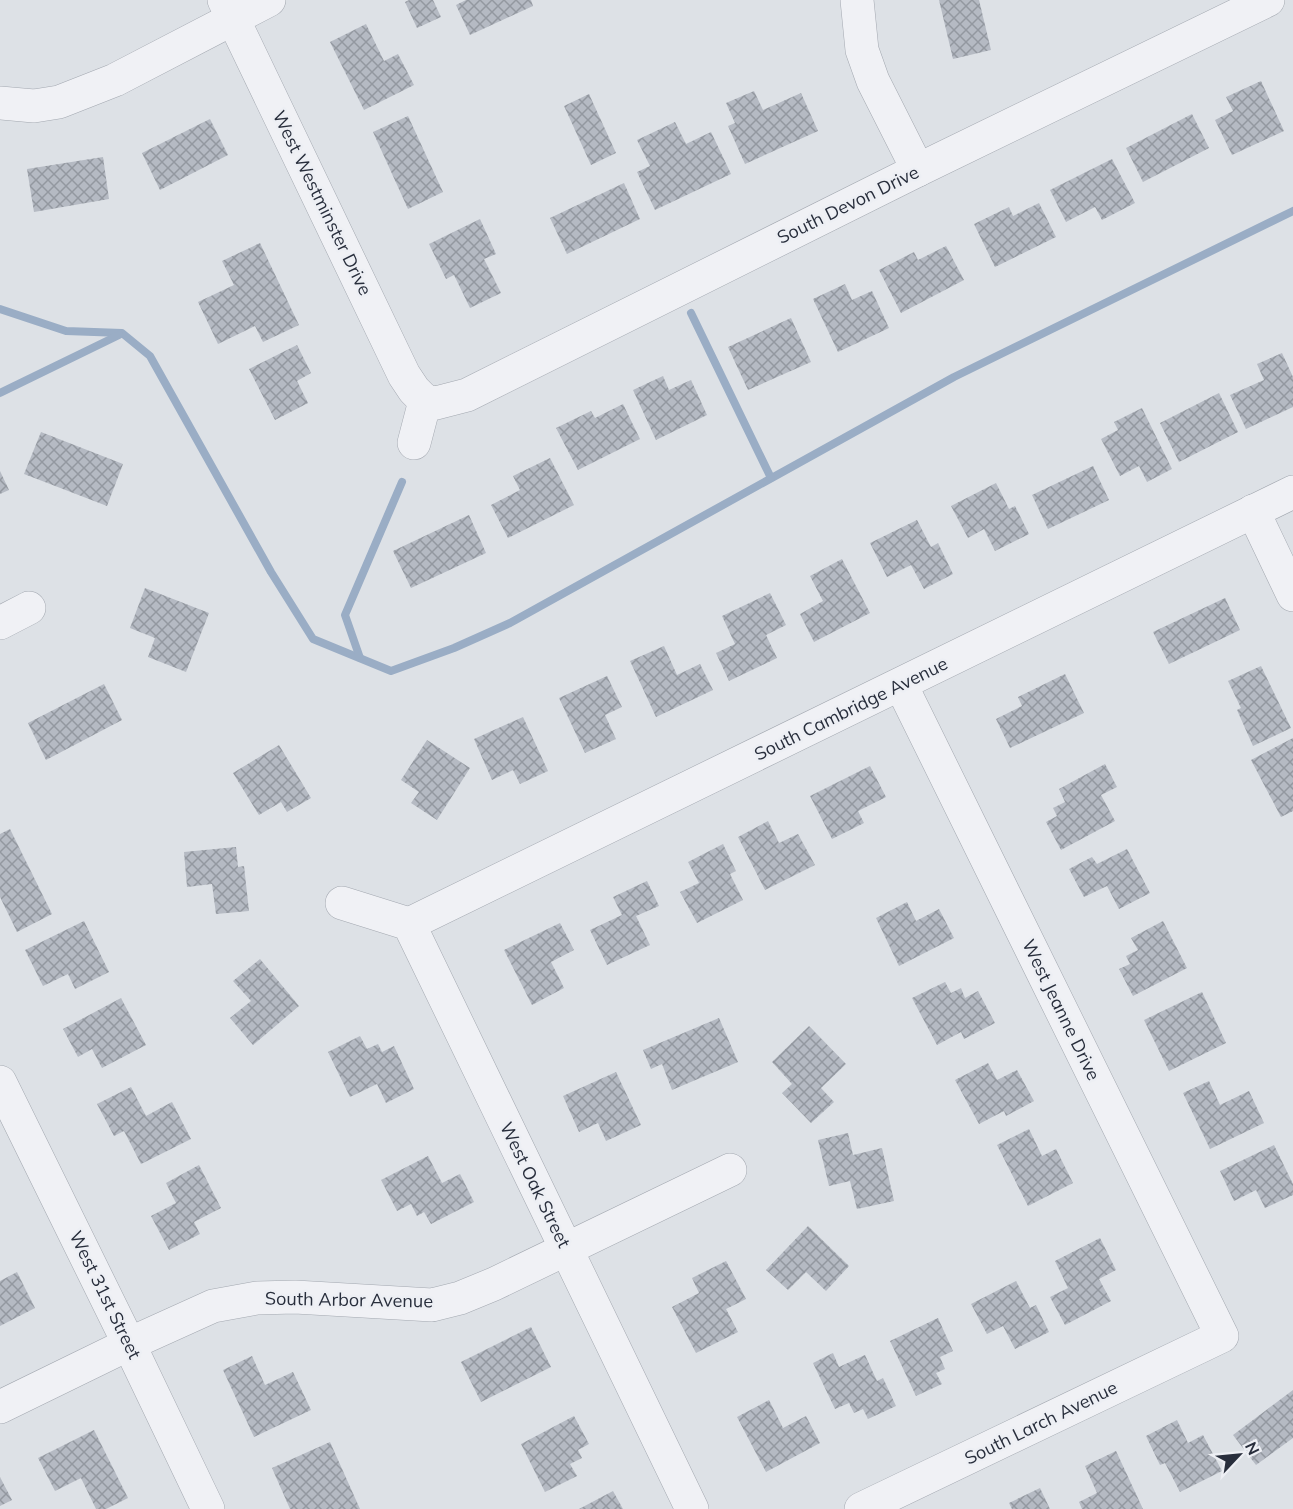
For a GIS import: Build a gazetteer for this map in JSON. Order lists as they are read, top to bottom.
{
  "streets": {
    "street": [
      "West Westminster Drive",
      "South Devon Drive",
      "South Cambridge Avenue",
      "West Jeanne Drive",
      "West Oak Street",
      "West 31st Street",
      "South Arbor Avenue",
      "South Larch Avenue"
    ]
  },
  "crossings": [
    ["West Westminster Drive", "South Devon Drive"],
    ["South Cambridge Avenue", "West Jeanne Drive"],
    ["South Cambridge Avenue", "West Oak Street"],
    ["West Jeanne Drive", "South Larch Avenue"],
    ["West Oak Street", "South Arbor Avenue"],
    ["West 31st Street", "South Arbor Avenue"]
  ],
  "north": "top right"
}
